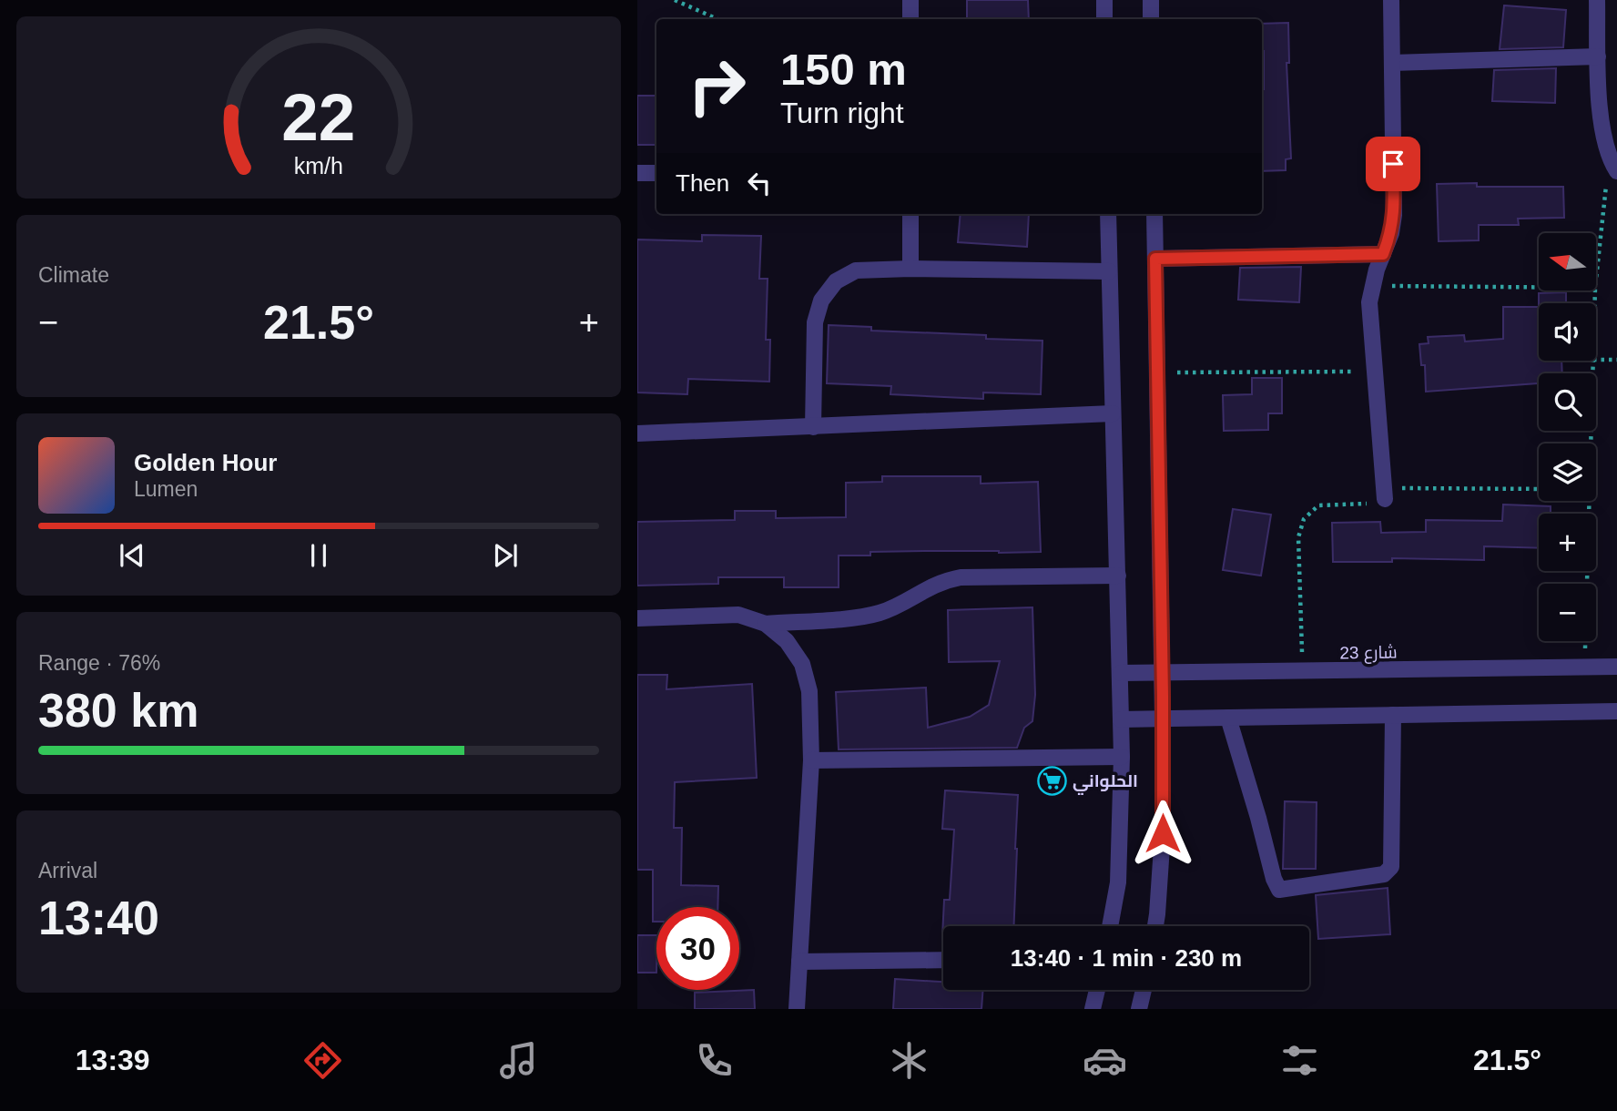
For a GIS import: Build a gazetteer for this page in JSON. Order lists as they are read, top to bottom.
{
  "streets": {
    "street": ["شارع 23"]
  },
  "places": {
    "supermarket": ["الحلواني"]
  },
  "north": "left",
  "page": {
    "turn": ["150 m", "Turn right"],
    "then": "Then",
    "tile": [
      "Climate",
      ["Range · 76%", "380 km"],
      ["Arrival", "13:40"]
    ],
    "map_buttons": ["+", "−"],
    "heat": ["−", "21.5°", "+"],
    "song": ["Golden Hour", "Lumen"],
    "limit": "30",
    "trip": "13:40 · 1 min · 230 m",
    "tabs": ["13:39", "21.5°"],
    "gauge": ["22", "km/h"]
  }
}
